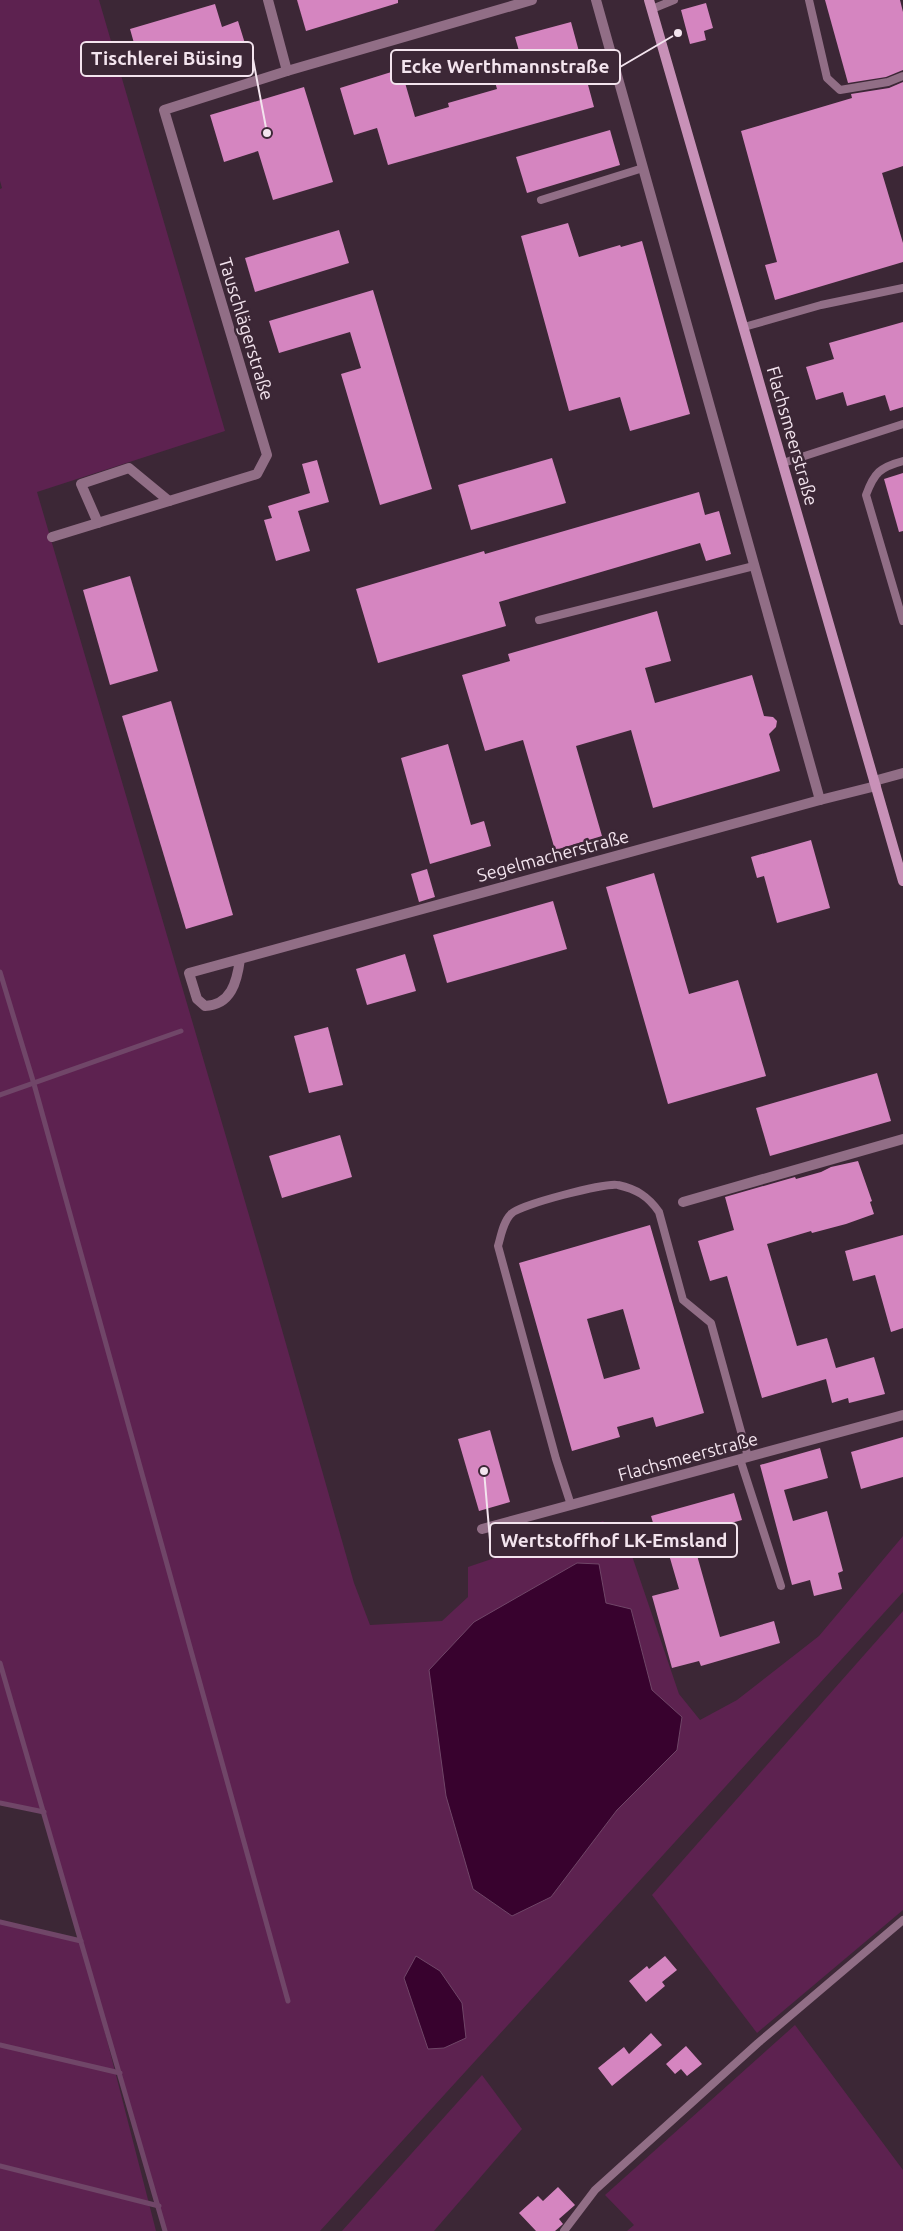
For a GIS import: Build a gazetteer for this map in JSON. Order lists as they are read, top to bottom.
{
  "streets": {
    "street": ["Tauschlägerstraße", "Flachsmeerstraße", "Segelmacherstraße"]
  },
  "crossings": [
    ["Flachsmeerstraße", "Segelmacherstraße"]
  ],
  "places": ["Ecke Werthmannstraße", "Tischlerei Büsing", "Wertstoffhof LK-Emsland"]
}
